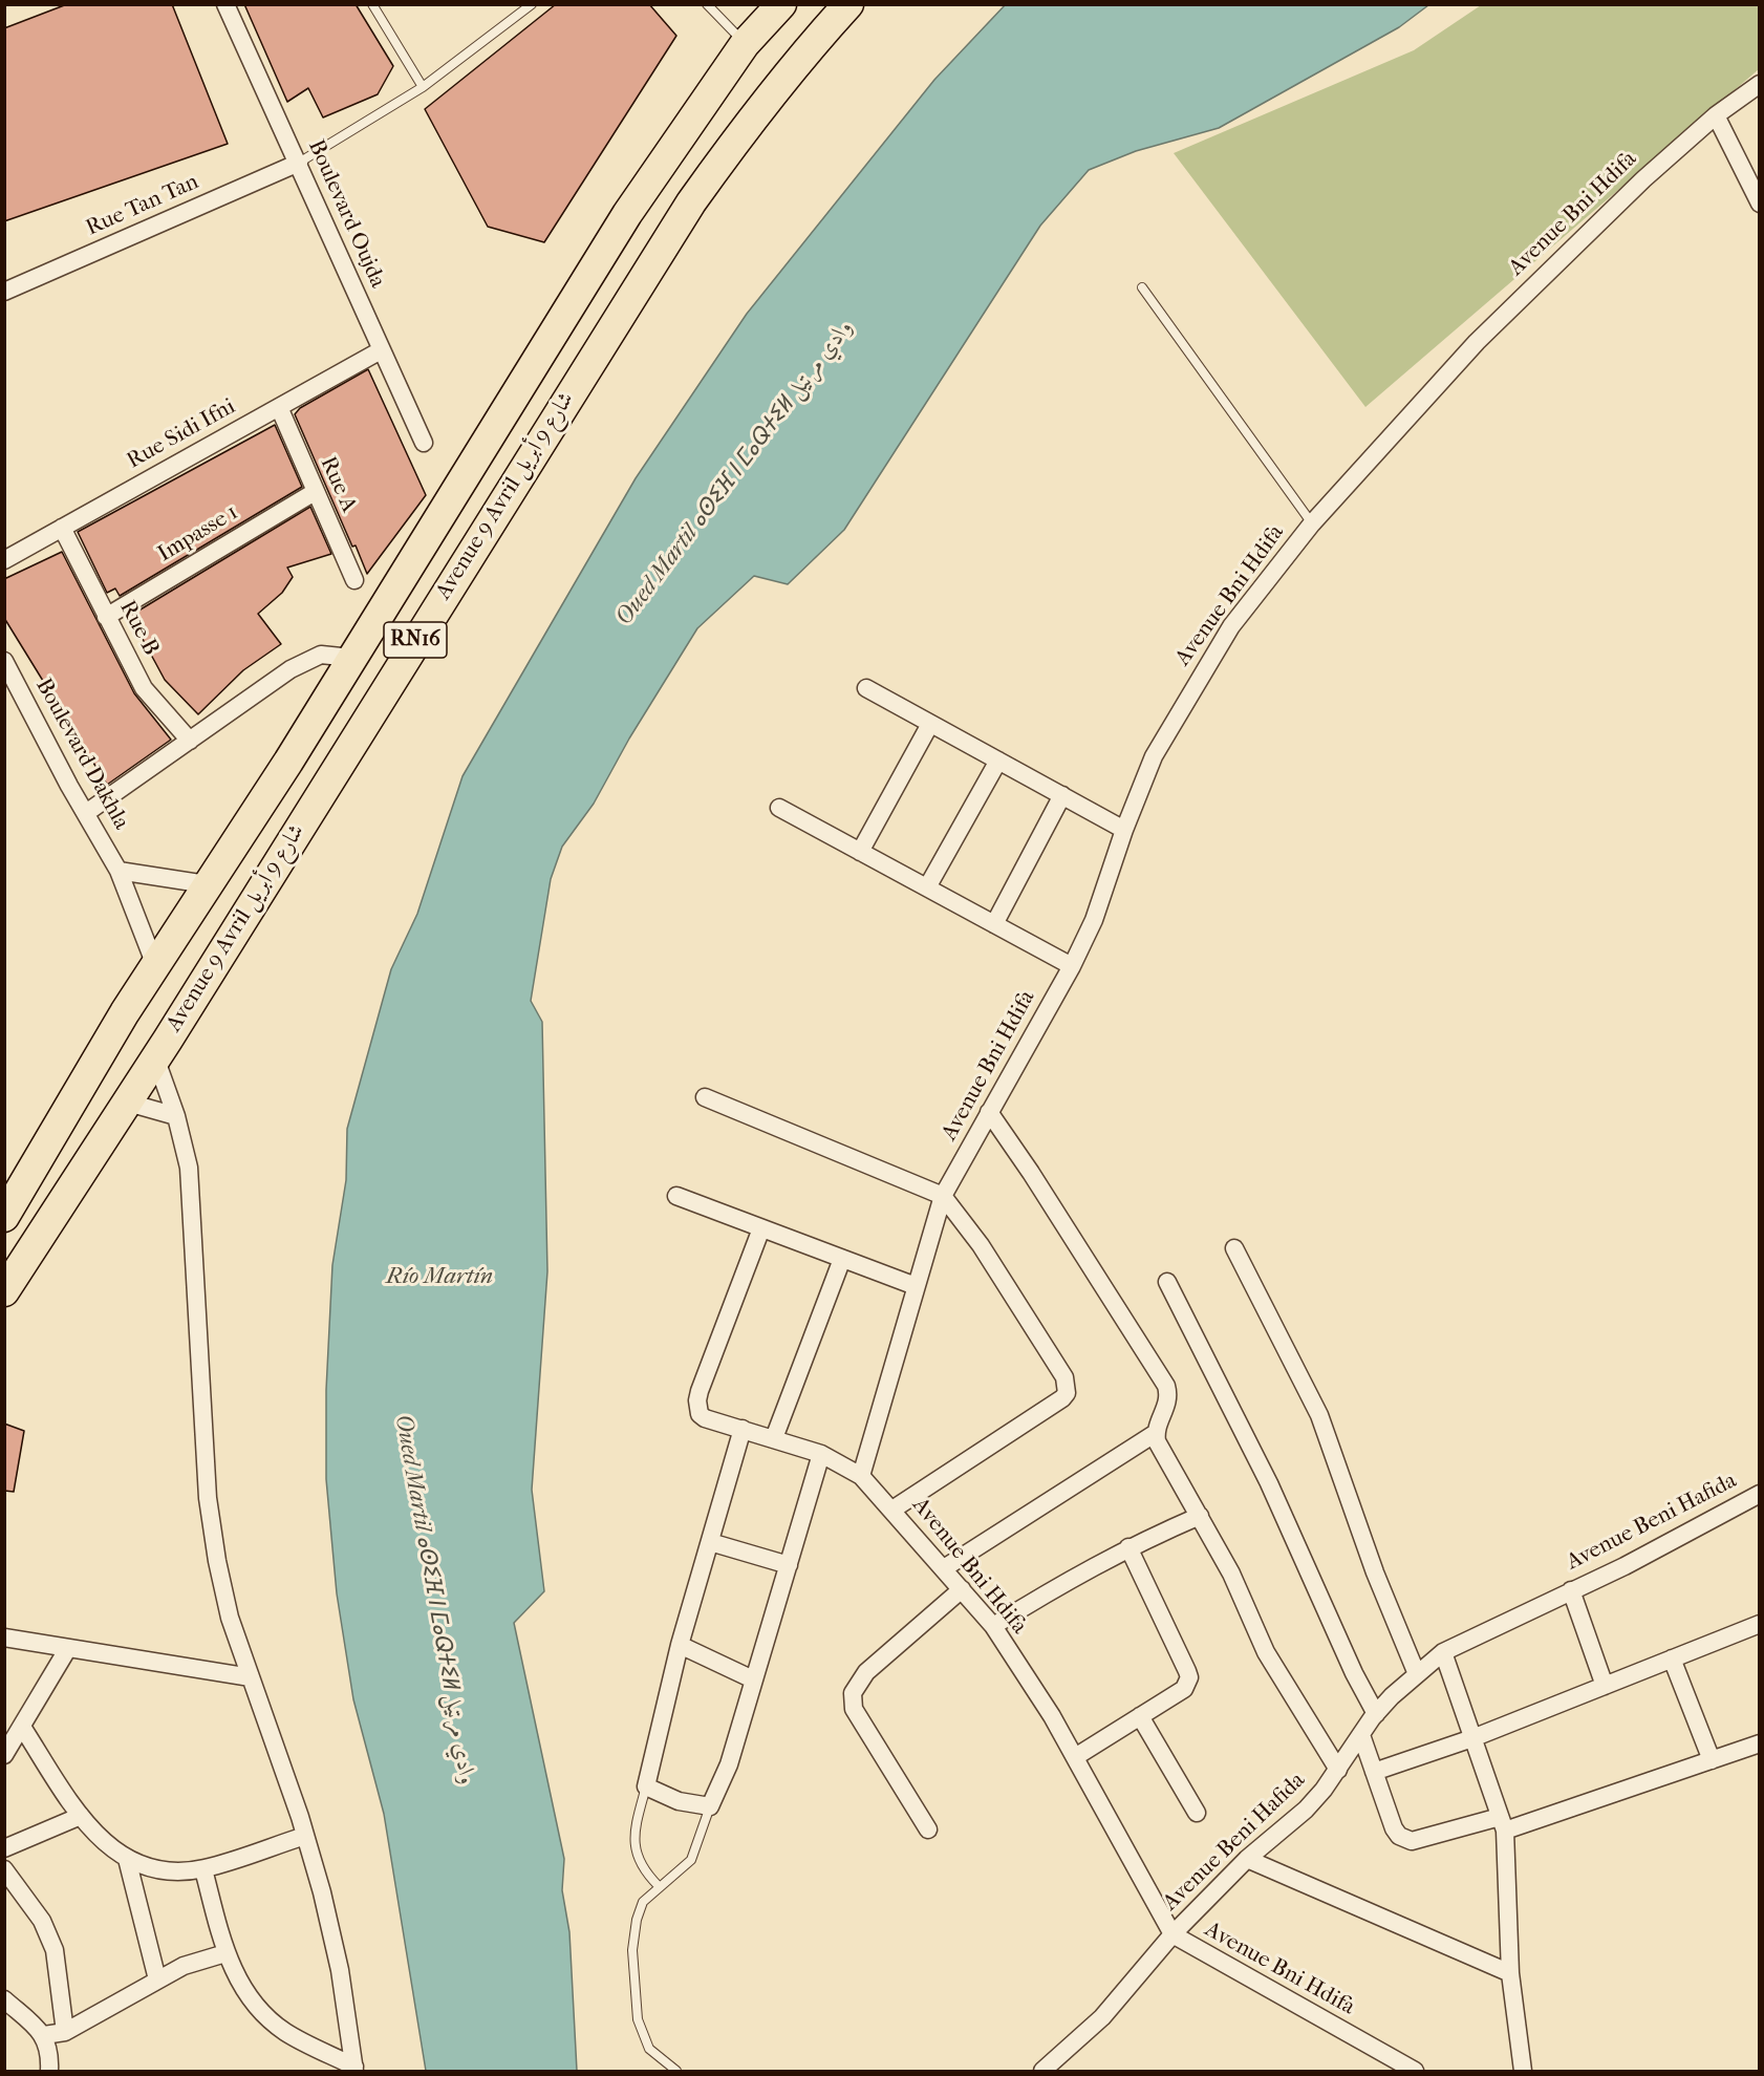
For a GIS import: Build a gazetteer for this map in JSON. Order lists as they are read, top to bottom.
{
  "streets": {
    "highway": ["Avenue 9 Avril شارع 9 أبريل", "RN16"],
    "street": [
      "Rue Tan Tan",
      "Boulevard Oujda",
      "Avenue Bni Hdifa",
      "Rue Sidi Ifni",
      "Rue A",
      "Impasse 1",
      "Rue B",
      "Boulevard Dakhla",
      "Avenue Beni Hafida"
    ]
  },
  "crossings": [
    ["Rue Tan Tan", "Boulevard Oujda"],
    ["Boulevard Oujda", "Rue Sidi Ifni"],
    ["Avenue Bni Hdifa", "Avenue Beni Hafida"],
    ["Rue Sidi Ifni", "Rue A"],
    ["Rue Sidi Ifni", "Rue B"],
    ["Rue A", "Impasse 1"],
    ["Avenue 9 Avril شارع 9 أبريل", "Boulevard Dakhla"],
    ["Impasse 1", "Rue B"]
  ],
  "water": ["Oued Martil ⴰⵙⵉⴼ ⵏ ⵎⴰⵕⵜⵉⵍ وادي مرتيل", "Río Martín"]
}
